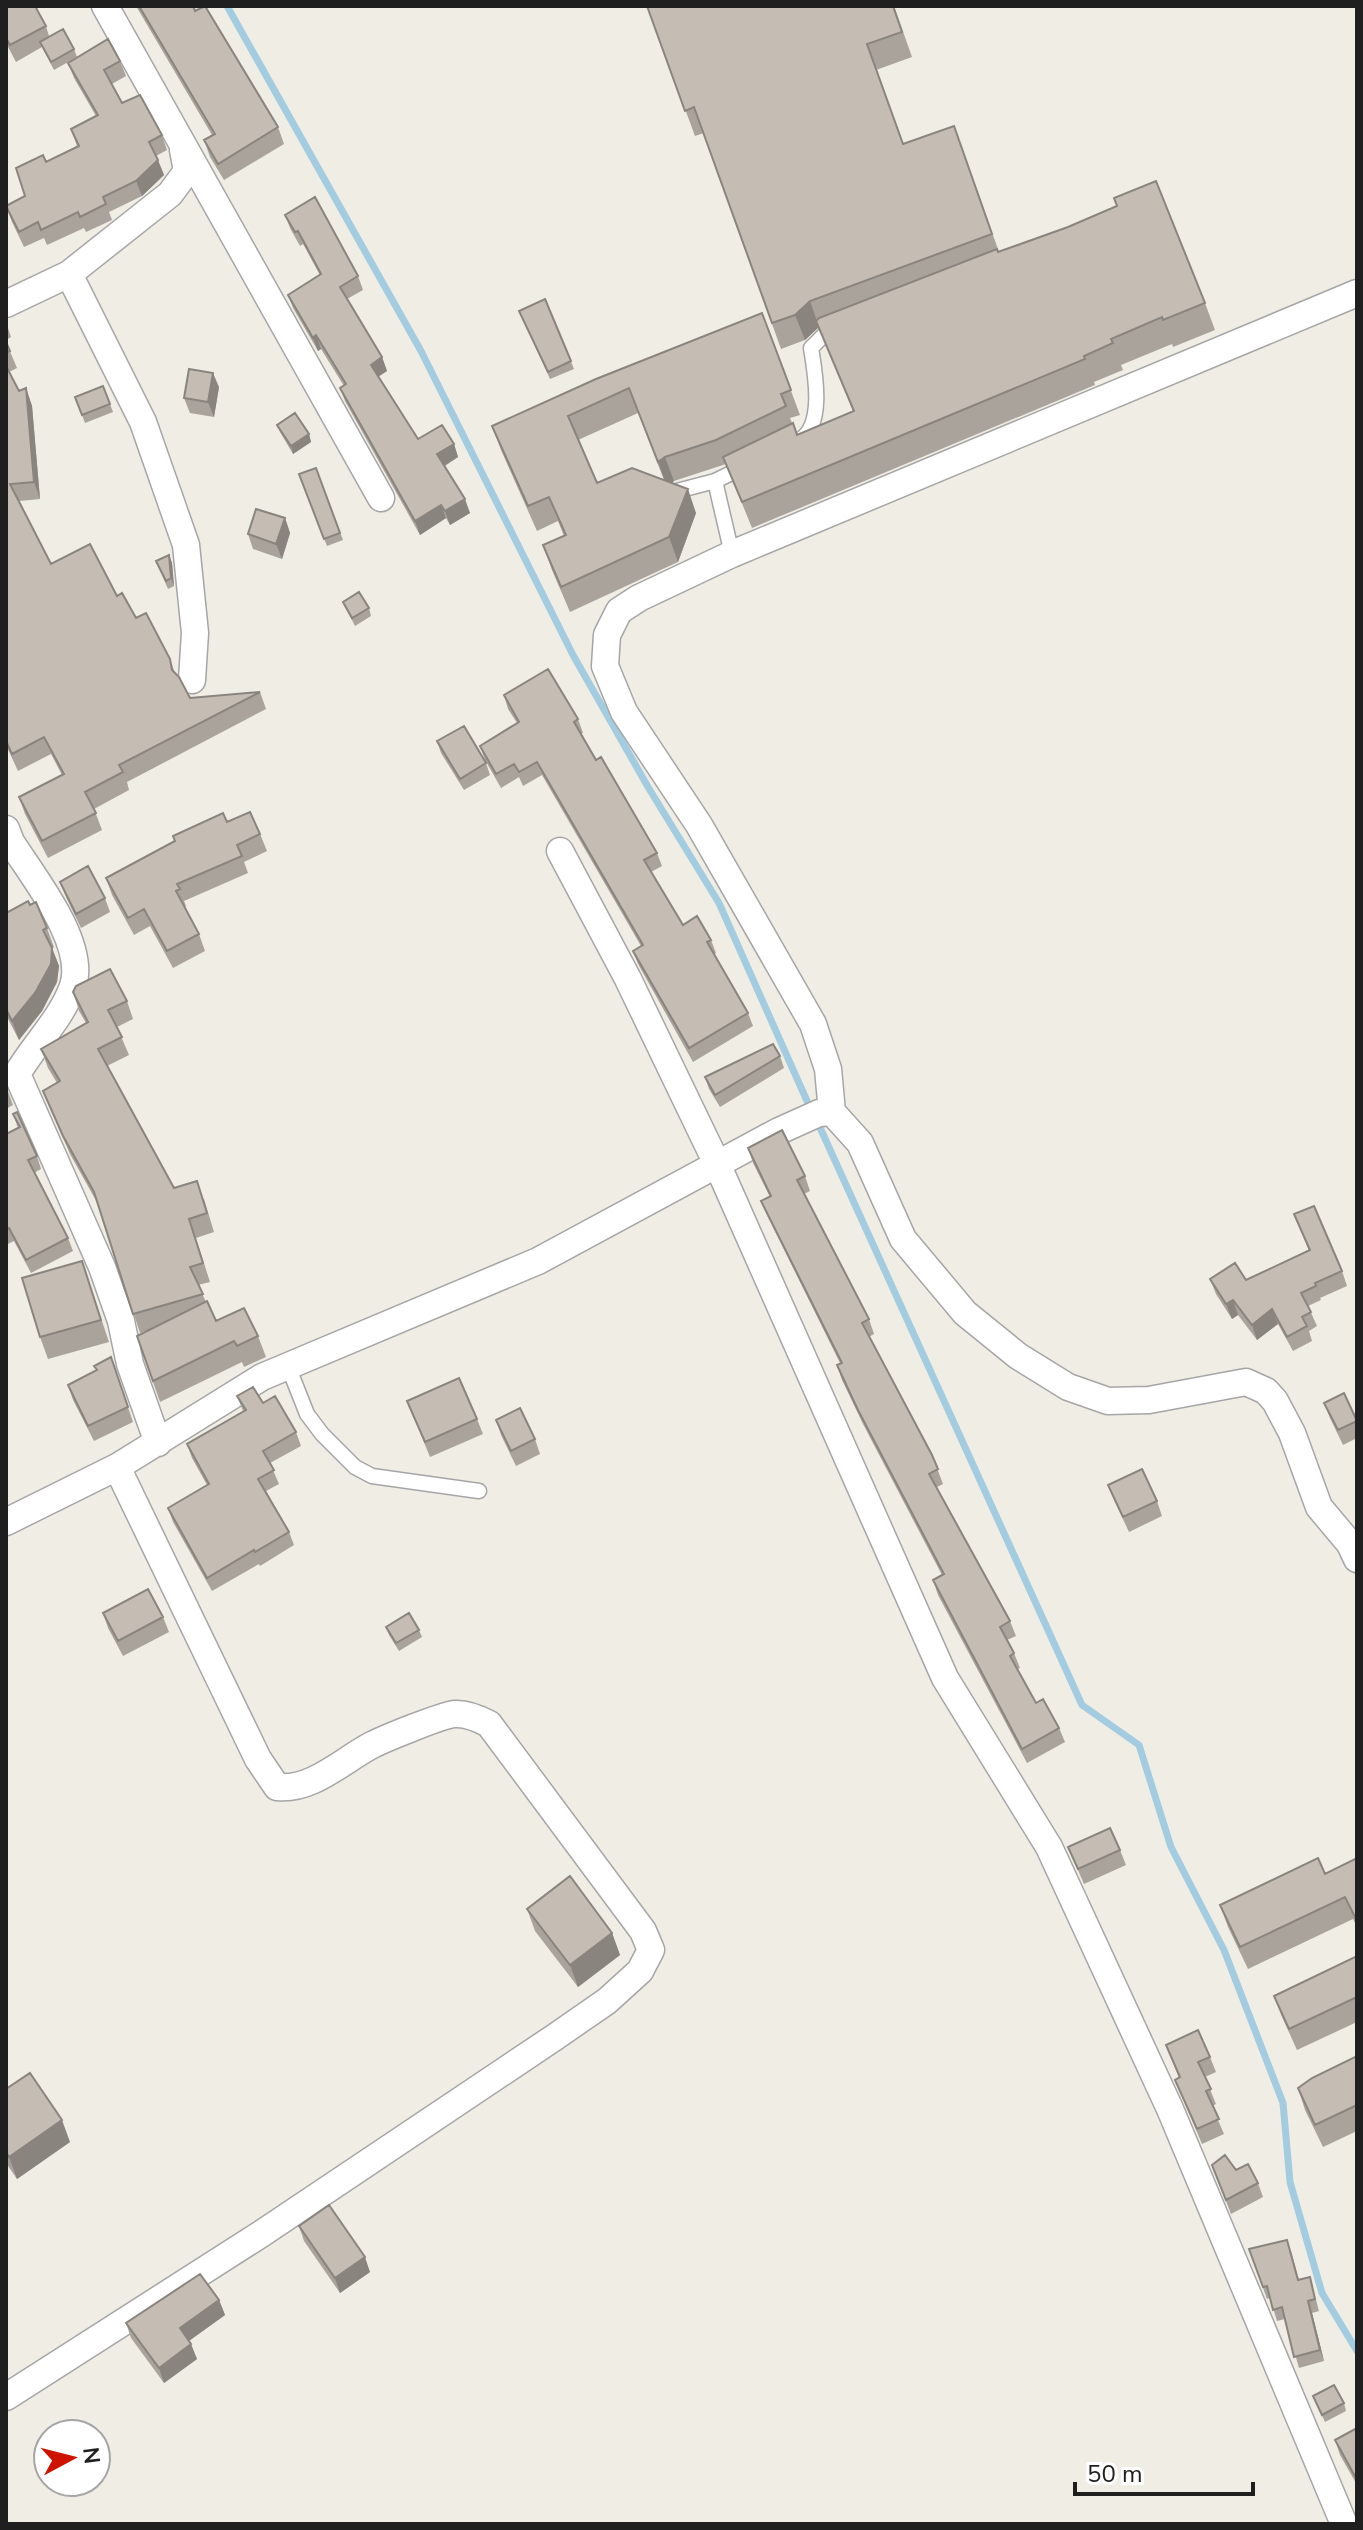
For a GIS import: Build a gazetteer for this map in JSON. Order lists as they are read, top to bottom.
{
  "scale_bar": "50 m",
  "north": "right"
}
